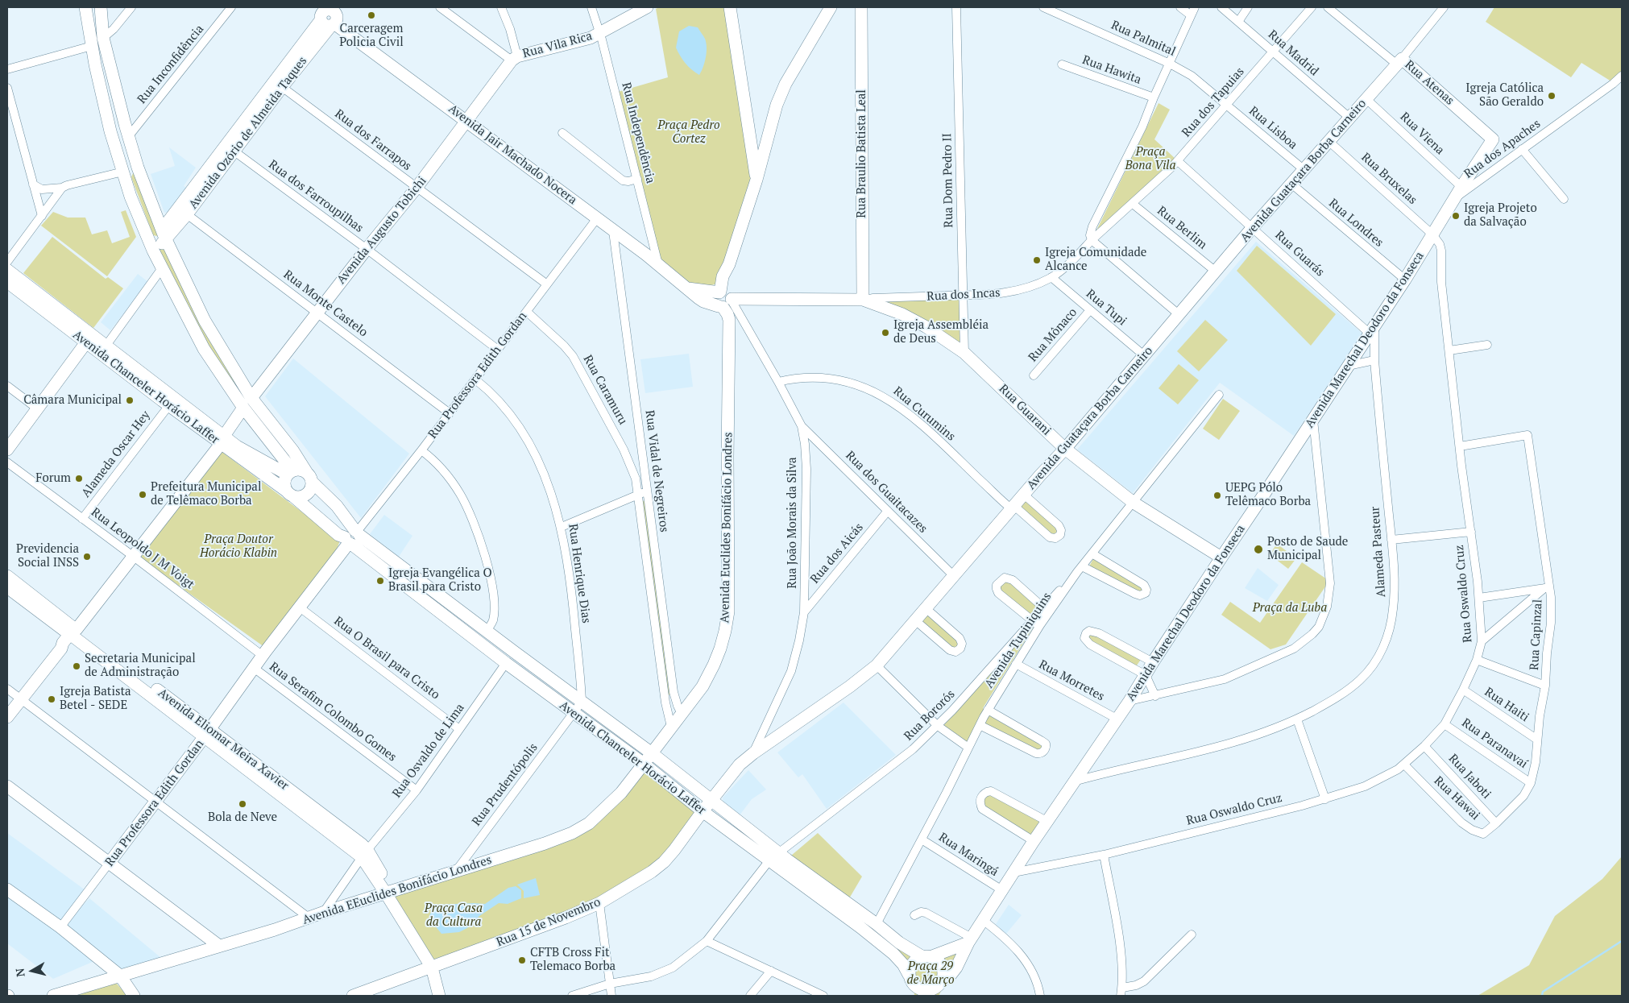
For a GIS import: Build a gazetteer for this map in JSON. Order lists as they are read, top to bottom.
{
  "streets": {
    "street": [
      "Rua Palmital",
      "Rua Vila Rica",
      "Rua Madrid",
      "Rua Inconfidência",
      "Rua Hawita",
      "Rua Atenas",
      "Rua dos Tapuias",
      "Rua Lisboa",
      "Avenida Ozório de Almeida Taques",
      "Rua Independência",
      "Rua Viena",
      "Rua dos Farrapos",
      "Rua dos Apaches",
      "Rua Braulio Batista Leal",
      "Avenida Jair Machado Nocera",
      "Avenida Guataçara Borba Carneiro",
      "Rua Bruxelas",
      "Rua Dom Pedro II",
      "Rua dos Farroupilhas",
      "Rua Londres",
      "Rua Berlim",
      "Avenida Augusto Tobichi",
      "Rua Guarás",
      "Rua dos Incas",
      "Rua Monte Castelo",
      "Rua Tupi",
      "Rua Mônaco",
      "Avenida Marechal Deodoro da Fonseca",
      "Rua Professora Edith Gordan",
      "Avenida Chanceler Horácio Laffer",
      "Rua Caramuru",
      "Rua Guarani",
      "Rua Curumins",
      "Alameda Oscar Hey",
      "Rua Vidal de Negreiros",
      "Rua dos Guaitacazes",
      "Rua João Morais da Silva",
      "Avenida Euclides Bonifácio Londres",
      "Rua Leopoldo J M Voigt",
      "Alameda Pasteur",
      "Rua dos Aicás",
      "Rua Henrique Dias",
      "Rua Oswaldo Cruz",
      "Rua Capinzal",
      "Avenida Tupiniquins",
      "Rua O Brasil para Cristo",
      "Rua Morretes",
      "Rua Haiti",
      "Rua Serafim Colombo Gomes",
      "Rua Bororós",
      "Avenida Eliomar Meira Xavier",
      "Rua Paranavaí",
      "Rua Osvaldo de Lima",
      "Rua Jaboti",
      "Rua Prudentópolis",
      "Rua Hawai",
      "Rua Maringá",
      "Avenida EEuclides Bonifácio Londres",
      "Rua 15 de Novembro"
    ]
  },
  "crossings": [
    ["Rua Palmital", "Rua dos Tapuias"],
    ["Rua Palmital", "Rua Lisboa"],
    ["Rua Vila Rica", "Rua Independência"],
    ["Rua Vila Rica", "Avenida Augusto Tobichi"],
    ["Rua Madrid", "Rua dos Tapuias"],
    ["Rua Madrid", "Avenida Guataçara Borba Carneiro"],
    ["Rua Atenas", "Avenida Guataçara Borba Carneiro"],
    ["Rua Atenas", "Avenida Marechal Deodoro da Fonseca"],
    ["Rua dos Tapuias", "Rua Lisboa"],
    ["Rua dos Tapuias", "Rua Berlim"],
    ["Rua dos Tapuias", "Rua Guarás"],
    ["Rua dos Tapuias", "Rua dos Incas"],
    ["Rua Lisboa", "Avenida Guataçara Borba Carneiro"],
    ["Avenida Ozório de Almeida Taques", "Rua dos Farrapos"],
    ["Avenida Ozório de Almeida Taques", "Avenida Jair Machado Nocera"],
    ["Avenida Ozório de Almeida Taques", "Rua dos Farroupilhas"],
    ["Avenida Ozório de Almeida Taques", "Rua Monte Castelo"],
    ["Rua Independência", "Avenida Jair Machado Nocera"],
    ["Rua Viena", "Avenida Guataçara Borba Carneiro"],
    ["Rua Viena", "Avenida Marechal Deodoro da Fonseca"],
    ["Rua dos Farrapos", "Avenida Augusto Tobichi"],
    ["Rua dos Farrapos", "Rua Professora Edith Gordan"],
    ["Rua dos Apaches", "Avenida Marechal Deodoro da Fonseca"],
    ["Rua Braulio Batista Leal", "Rua dos Incas"],
    ["Rua Braulio Batista Leal", "Rua Guarani"],
    ["Avenida Jair Machado Nocera", "Avenida Augusto Tobichi"],
    ["Avenida Jair Machado Nocera", "Rua dos Incas"],
    ["Avenida Jair Machado Nocera", "Rua Professora Edith Gordan"],
    ["Avenida Jair Machado Nocera", "Rua Vidal de Negreiros"],
    ["Avenida Guataçara Borba Carneiro", "Rua Bruxelas"],
    ["Avenida Guataçara Borba Carneiro", "Rua Londres"],
    ["Avenida Guataçara Borba Carneiro", "Rua Berlim"],
    ["Avenida Guataçara Borba Carneiro", "Rua Guarás"],
    ["Avenida Guataçara Borba Carneiro", "Rua Tupi"],
    ["Avenida Guataçara Borba Carneiro", "Avenida Chanceler Horácio Laffer"],
    ["Avenida Guataçara Borba Carneiro", "Rua Guarani"],
    ["Avenida Guataçara Borba Carneiro", "Rua Curumins"],
    ["Avenida Guataçara Borba Carneiro", "Rua dos Guaitacazes"],
    ["Avenida Guataçara Borba Carneiro", "Rua João Morais da Silva"],
    ["Avenida Guataçara Borba Carneiro", "Rua 15 de Novembro"],
    ["Rua Bruxelas", "Avenida Marechal Deodoro da Fonseca"],
    ["Rua Bruxelas", "Rua Oswaldo Cruz"],
    ["Rua Dom Pedro II", "Rua dos Incas"],
    ["Rua Dom Pedro II", "Rua Guarani"],
    ["Rua dos Farroupilhas", "Avenida Augusto Tobichi"],
    ["Rua dos Farroupilhas", "Rua Professora Edith Gordan"],
    ["Rua Londres", "Avenida Marechal Deodoro da Fonseca"],
    ["Avenida Augusto Tobichi", "Rua Monte Castelo"],
    ["Avenida Augusto Tobichi", "Avenida Chanceler Horácio Laffer"],
    ["Rua Guarás", "Avenida Marechal Deodoro da Fonseca"],
    ["Rua Guarás", "Alameda Pasteur"],
    ["Rua dos Incas", "Rua Tupi"],
    ["Rua dos Incas", "Rua Guarani"],
    ["Rua dos Incas", "Rua João Morais da Silva"],
    ["Rua dos Incas", "Avenida Euclides Bonifácio Londres"],
    ["Rua Monte Castelo", "Rua Professora Edith Gordan"],
    ["Rua Tupi", "Rua Mônaco"],
    ["Avenida Marechal Deodoro da Fonseca", "Avenida Chanceler Horácio Laffer"],
    ["Avenida Marechal Deodoro da Fonseca", "Rua Guarani"],
    ["Avenida Marechal Deodoro da Fonseca", "Alameda Pasteur"],
    ["Avenida Marechal Deodoro da Fonseca", "Rua Oswaldo Cruz"],
    ["Avenida Marechal Deodoro da Fonseca", "Rua Morretes"],
    ["Avenida Marechal Deodoro da Fonseca", "Rua Maringá"],
    ["Rua Professora Edith Gordan", "Avenida Chanceler Horácio Laffer"],
    ["Rua Professora Edith Gordan", "Rua Caramuru"],
    ["Rua Professora Edith Gordan", "Rua Leopoldo J M Voigt"],
    ["Rua Professora Edith Gordan", "Rua Henrique Dias"],
    ["Rua Professora Edith Gordan", "Rua O Brasil para Cristo"],
    ["Rua Professora Edith Gordan", "Rua Serafim Colombo Gomes"],
    ["Rua Professora Edith Gordan", "Avenida Eliomar Meira Xavier"],
    ["Avenida Chanceler Horácio Laffer", "Alameda Oscar Hey"],
    ["Avenida Chanceler Horácio Laffer", "Avenida Euclides Bonifácio Londres"],
    ["Avenida Chanceler Horácio Laffer", "Rua Henrique Dias"],
    ["Avenida Chanceler Horácio Laffer", "Avenida Tupiniquins"],
    ["Avenida Chanceler Horácio Laffer", "Rua Bororós"],
    ["Avenida Chanceler Horácio Laffer", "Rua Osvaldo de Lima"],
    ["Avenida Chanceler Horácio Laffer", "Rua Prudentópolis"],
    ["Avenida Chanceler Horácio Laffer", "Avenida EEuclides Bonifácio Londres"],
    ["Avenida Chanceler Horácio Laffer", "Rua 15 de Novembro"],
    ["Rua Caramuru", "Rua Vidal de Negreiros"],
    ["Rua Guarani", "Avenida Tupiniquins"],
    ["Rua Curumins", "Rua João Morais da Silva"],
    ["Alameda Oscar Hey", "Rua Leopoldo J M Voigt"],
    ["Rua Vidal de Negreiros", "Avenida Euclides Bonifácio Londres"],
    ["Rua dos Guaitacazes", "Rua João Morais da Silva"],
    ["Rua dos Guaitacazes", "Rua dos Aicás"],
    ["Rua João Morais da Silva", "Avenida Euclides Bonifácio Londres"],
    ["Rua João Morais da Silva", "Rua dos Aicás"],
    ["Avenida Euclides Bonifácio Londres", "Avenida EEuclides Bonifácio Londres"],
    ["Rua Henrique Dias", "Rua Prudentópolis"],
    ["Rua Oswaldo Cruz", "Rua Capinzal"],
    ["Rua Oswaldo Cruz", "Rua Haiti"],
    ["Rua Oswaldo Cruz", "Rua Paranavaí"],
    ["Rua Oswaldo Cruz", "Rua Jaboti"],
    ["Rua Oswaldo Cruz", "Rua Hawai"],
    ["Rua Capinzal", "Rua Haiti"],
    ["Rua Capinzal", "Rua Paranavaí"],
    ["Rua Capinzal", "Rua Jaboti"],
    ["Rua Capinzal", "Rua Hawai"],
    ["Avenida Tupiniquins", "Rua Morretes"],
    ["Avenida Tupiniquins", "Rua Bororós"],
    ["Avenida Tupiniquins", "Rua Maringá"],
    ["Rua O Brasil para Cristo", "Rua Osvaldo de Lima"],
    ["Rua Serafim Colombo Gomes", "Rua Osvaldo de Lima"],
    ["Avenida Eliomar Meira Xavier", "Rua Osvaldo de Lima"],
    ["Avenida Eliomar Meira Xavier", "Avenida EEuclides Bonifácio Londres"],
    ["Avenida Eliomar Meira Xavier", "Rua 15 de Novembro"],
    ["Rua Osvaldo de Lima", "Avenida EEuclides Bonifácio Londres"],
    ["Rua Jaboti", "Rua Hawai"],
    ["Rua Prudentópolis", "Avenida EEuclides Bonifácio Londres"]
  ],
  "parks": [
    "Praça Pedro Cortez",
    "Praça Bona Vila",
    "Praça Doutor Horácio Klabin",
    "Praça da Luba",
    "Praça Casa da Cultura",
    "Praça 29 de Março"
  ],
  "places": [
    "Carceragem Policia Civil",
    "Igreja Católica São Geraldo",
    "Igreja Projeto da Salvação",
    "Igreja Comunidade Alcance",
    "Igreja Assembléia de Deus",
    "Câmara Municipal",
    "Forum",
    "Prefeitura Municipal de Telêmaco Borba",
    "UEPG Pólo Telêmaco Borba",
    "Posto de Saude Municipal",
    "Previdencia Social INSS",
    "Igreja Evangélica O Brasil para Cristo",
    "Secretaria Municipal de Administração",
    "Igreja Batista Betel - SEDE",
    "Bola de Neve",
    "CFTB Cross Fit Telemaco Borba"
  ],
  "north": "left"
}
